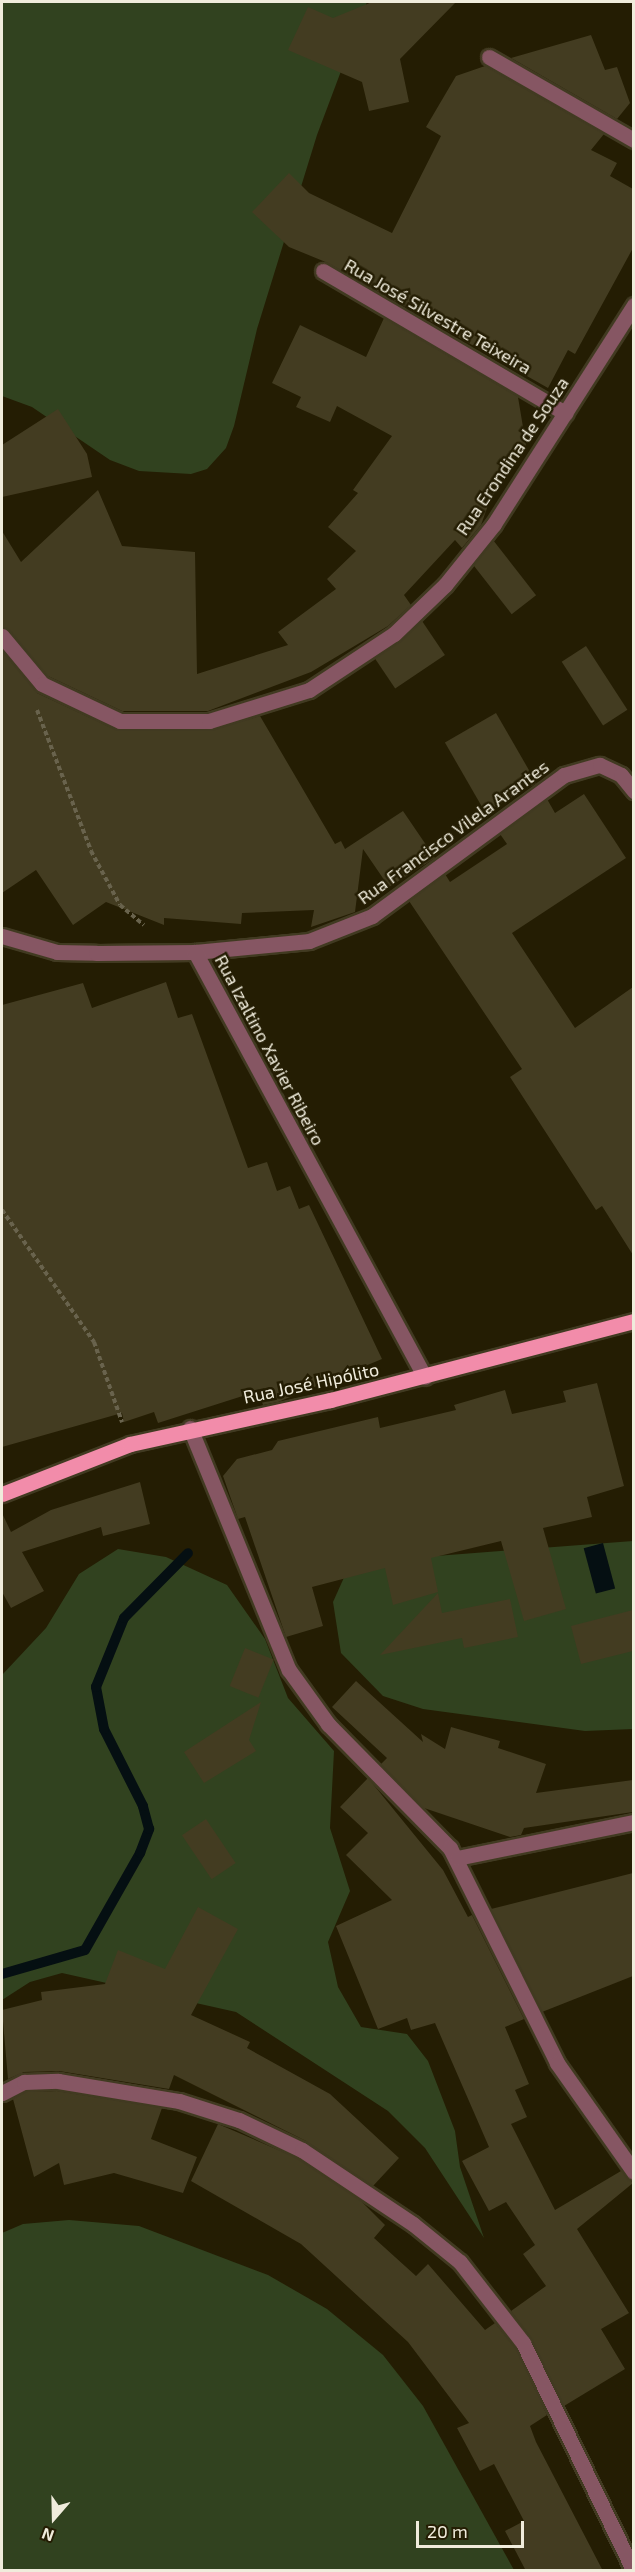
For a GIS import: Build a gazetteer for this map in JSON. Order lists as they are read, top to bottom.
{
  "streets": {
    "main road": ["Rua José Hipólito"],
    "street": [
      "Rua José Silvestre Teixeira",
      "Rua Erondina de Souza",
      "Rua Francisco Vilela Arantes",
      "Rua Izaltino Xavier Ribeiro"
    ]
  },
  "crossings": [
    ["Rua José Silvestre Teixeira", "Rua Erondina de Souza"],
    ["Rua Francisco Vilela Arantes", "Rua Izaltino Xavier Ribeiro"],
    ["Rua Izaltino Xavier Ribeiro", "Rua José Hipólito"]
  ],
  "scale_bar": "20 m",
  "north": "bottom"
}
